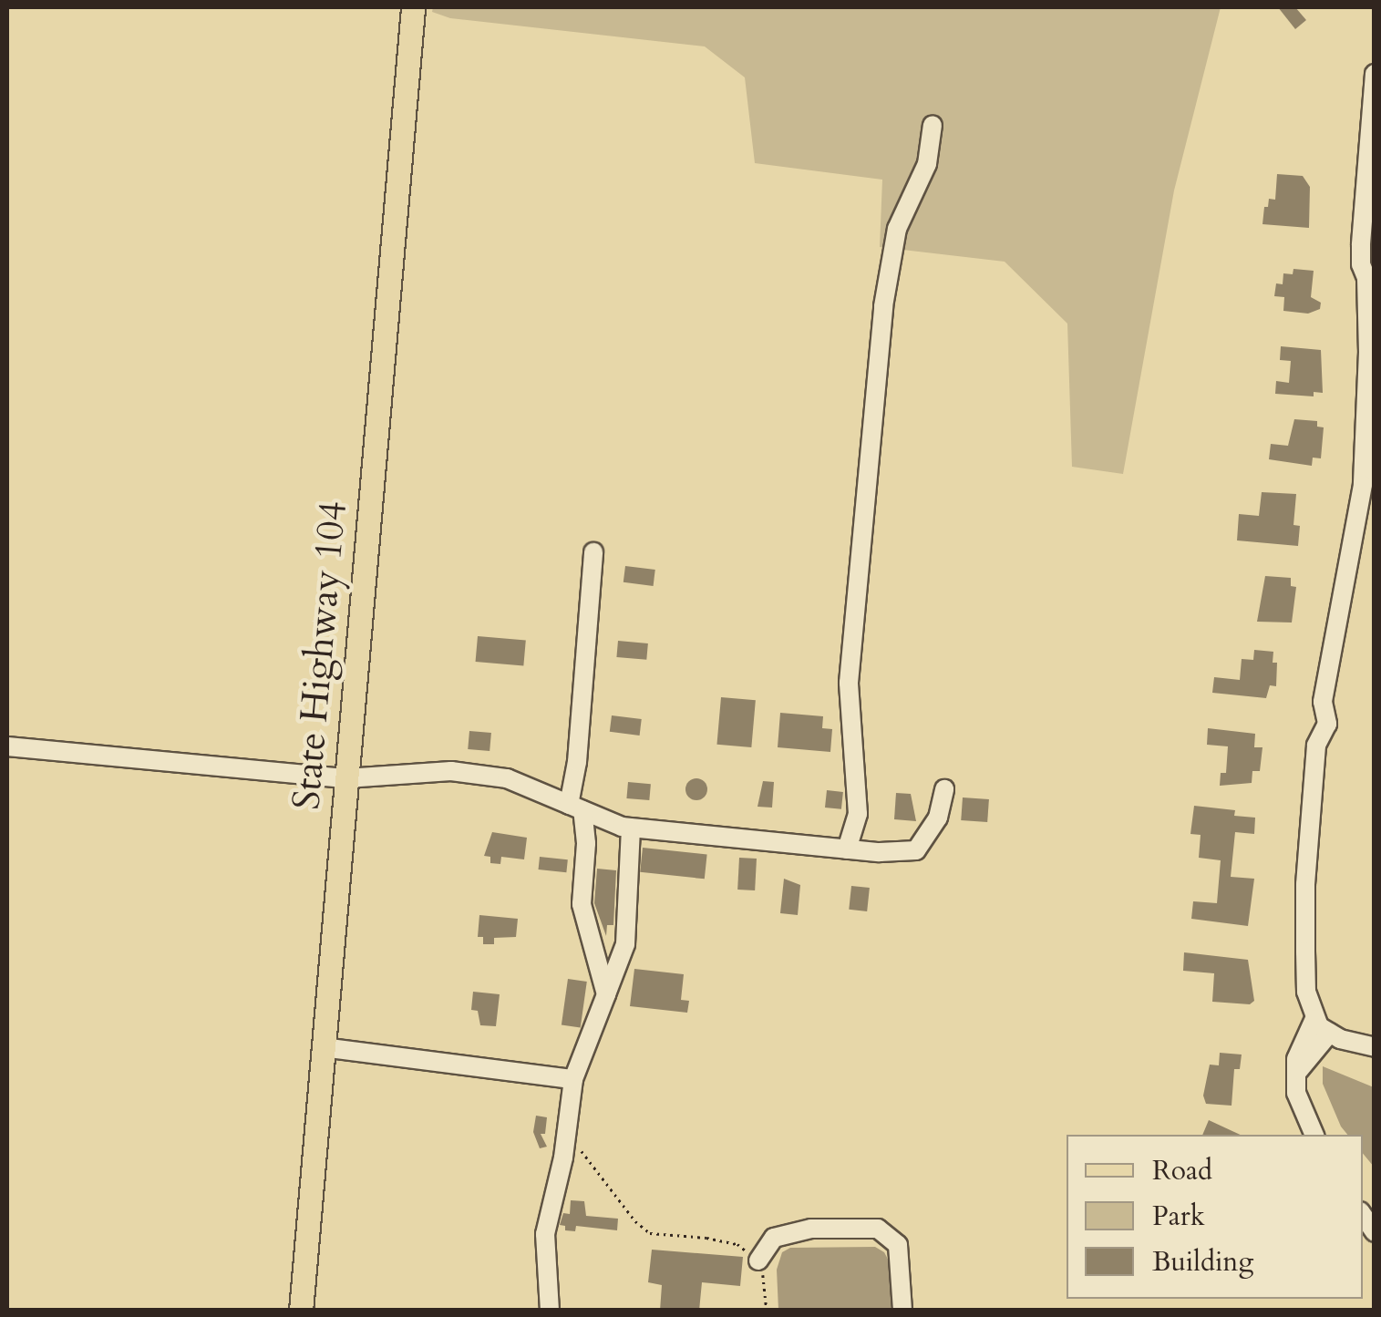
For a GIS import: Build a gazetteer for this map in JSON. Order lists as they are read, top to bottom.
{
  "streets": {
    "main road": ["State Highway 104"]
  },
  "legend": ["Road", "Park", "Building"]
}
